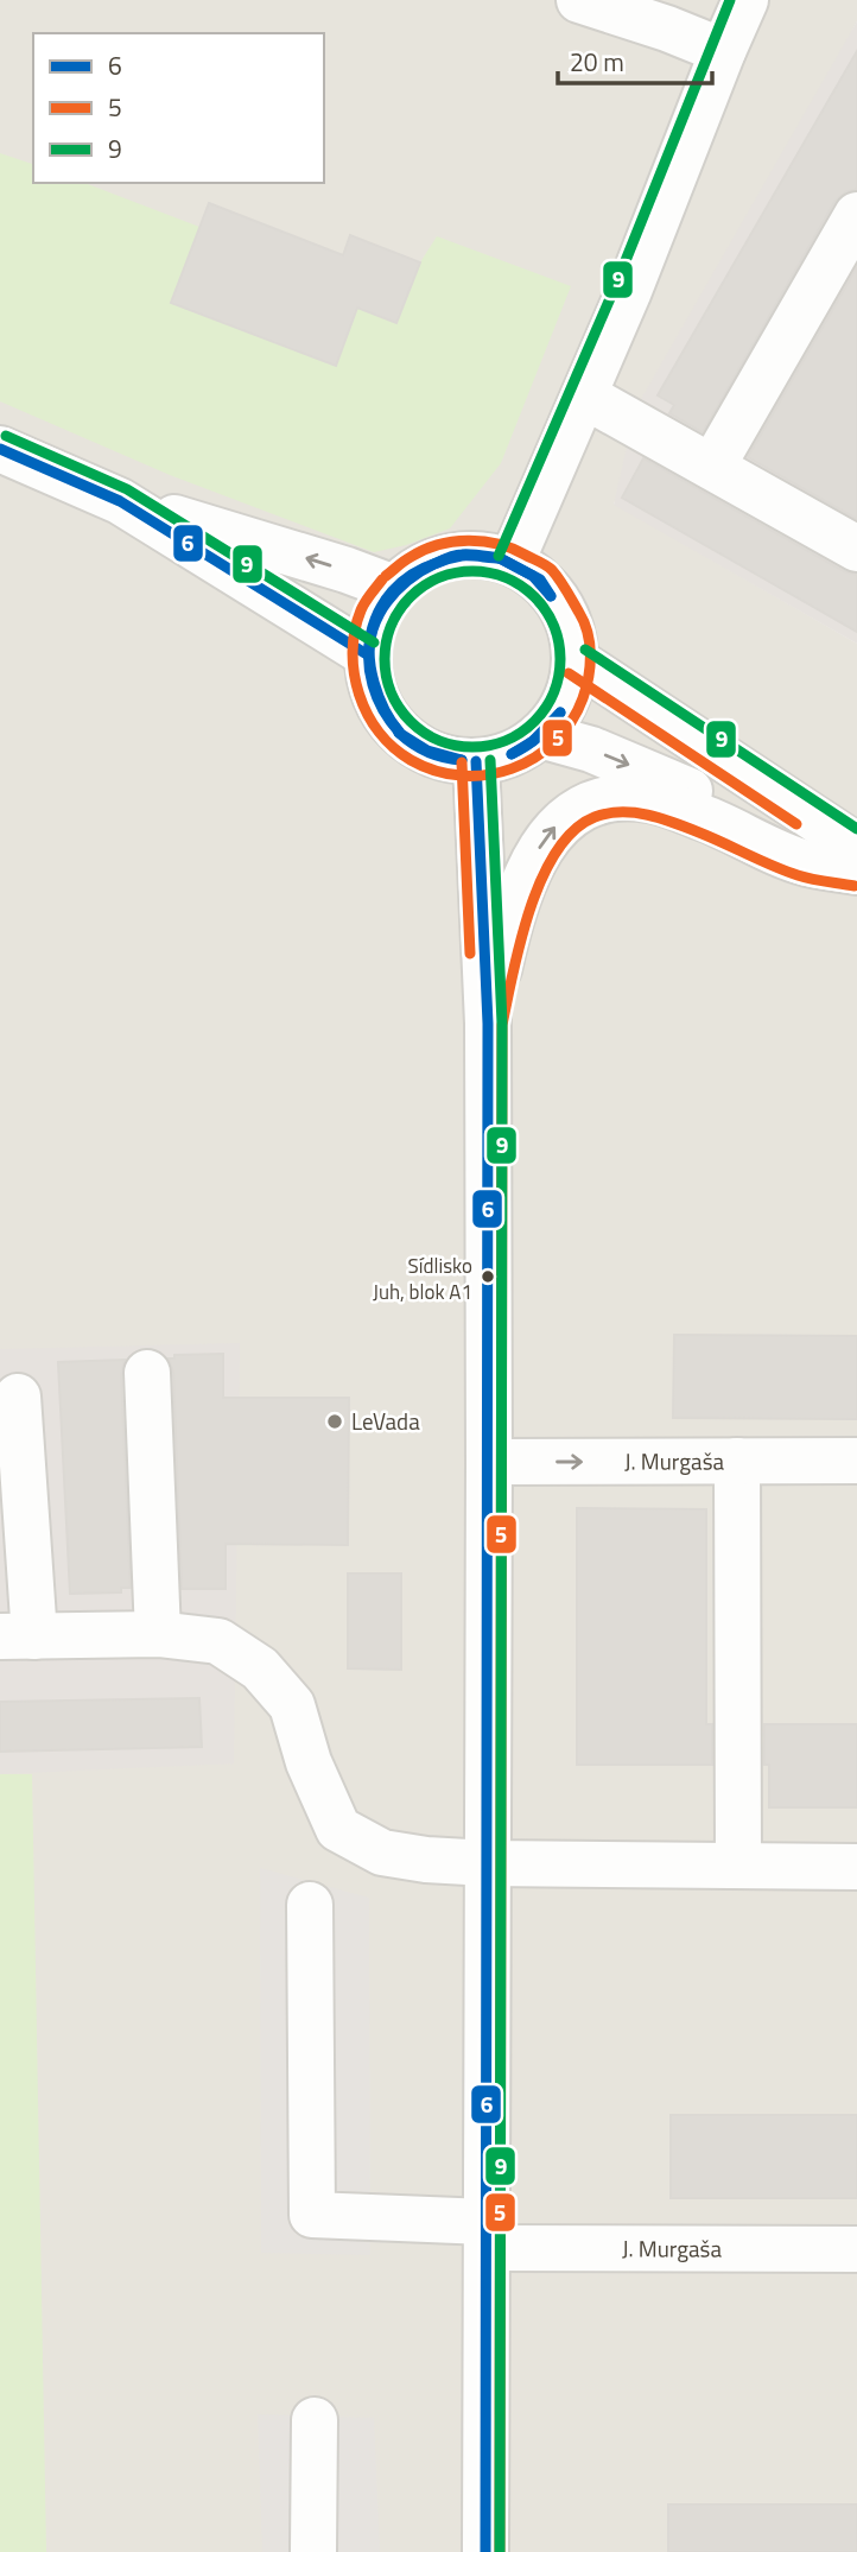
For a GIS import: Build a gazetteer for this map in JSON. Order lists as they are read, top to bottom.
{
  "streets": {
    "street": ["J. Murgaša"]
  },
  "places": ["Sídlisko Juh, blok A1", "LeVada"],
  "lines": ["transit line 9", "transit line 6", "transit line 5"],
  "legend": ["6", "5", "9"],
  "scale_bar": "20 m"
}
